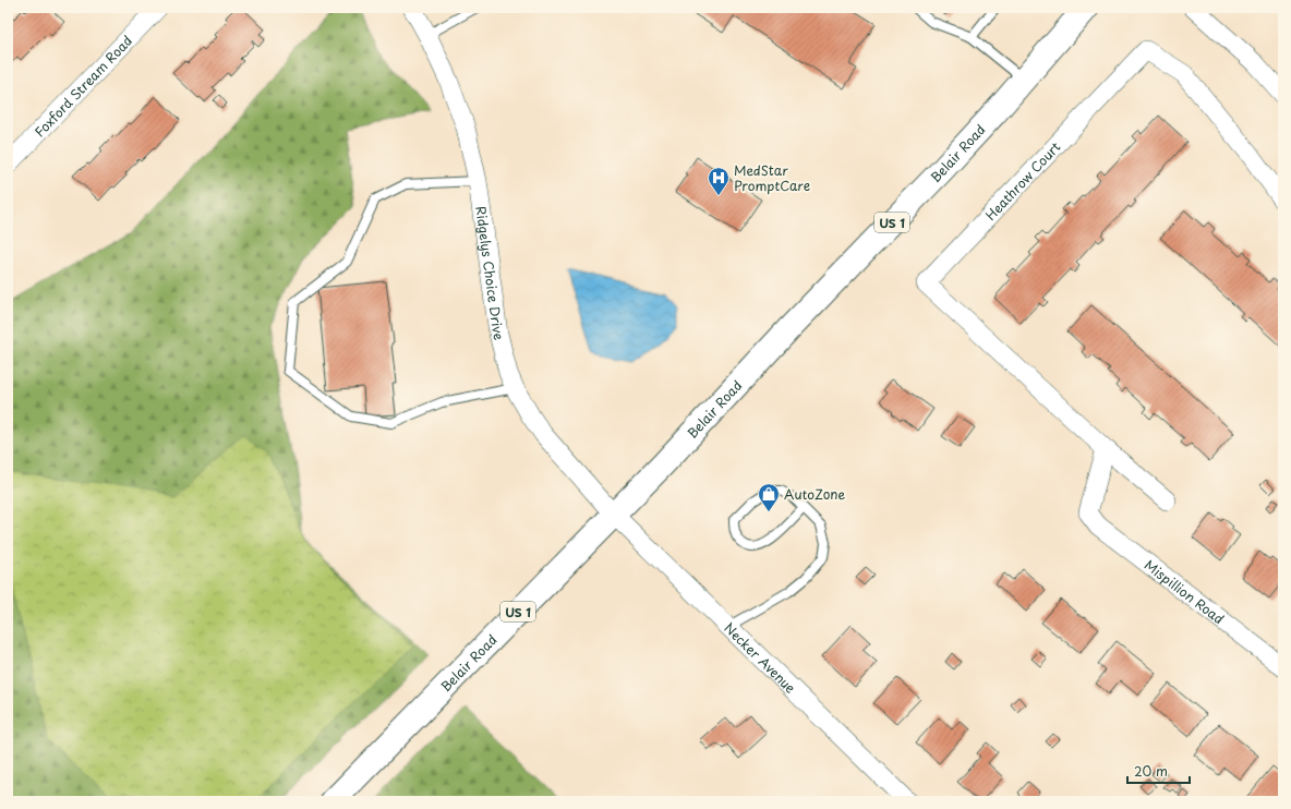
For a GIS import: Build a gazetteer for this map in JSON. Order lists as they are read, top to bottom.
{
  "streets": {
    "highway": ["Belair Road", "US 1"],
    "street": [
      "Foxford Stream Road",
      "Heathrow Court",
      "Ridgelys Choice Drive",
      "Mispillion Road",
      "Necker Avenue"
    ]
  },
  "crossings": [
    ["Belair Road", "Ridgelys Choice Drive"],
    ["Belair Road", "Necker Avenue"],
    ["Heathrow Court", "Mispillion Road"],
    ["Ridgelys Choice Drive", "Necker Avenue"]
  ],
  "places": {
    "hospital": ["MedStar PromptCare"],
    "shop": ["AutoZone"]
  },
  "scale_bar": "20 m"
}
